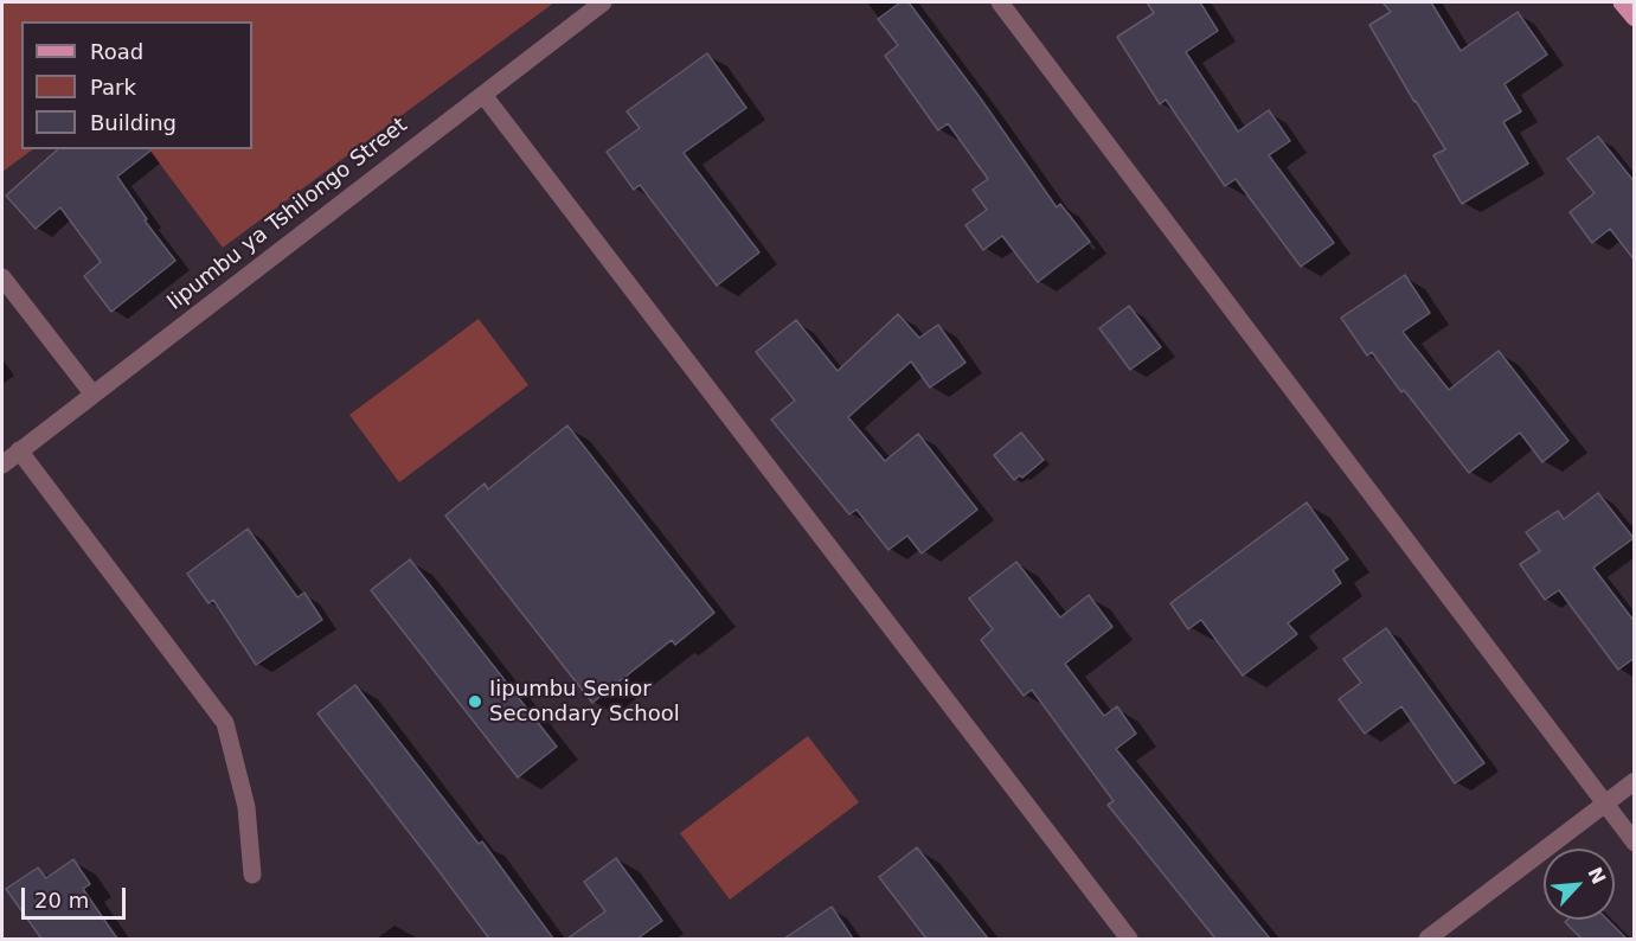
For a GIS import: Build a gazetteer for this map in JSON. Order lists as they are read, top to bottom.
{
  "streets": {
    "street": ["Iipumbu ya Tshilongo Street"]
  },
  "places": ["Iipumbu Senior Secondary School"],
  "legend": ["Road", "Park", "Building"],
  "scale_bar": "20 m",
  "north": "top right"
}
